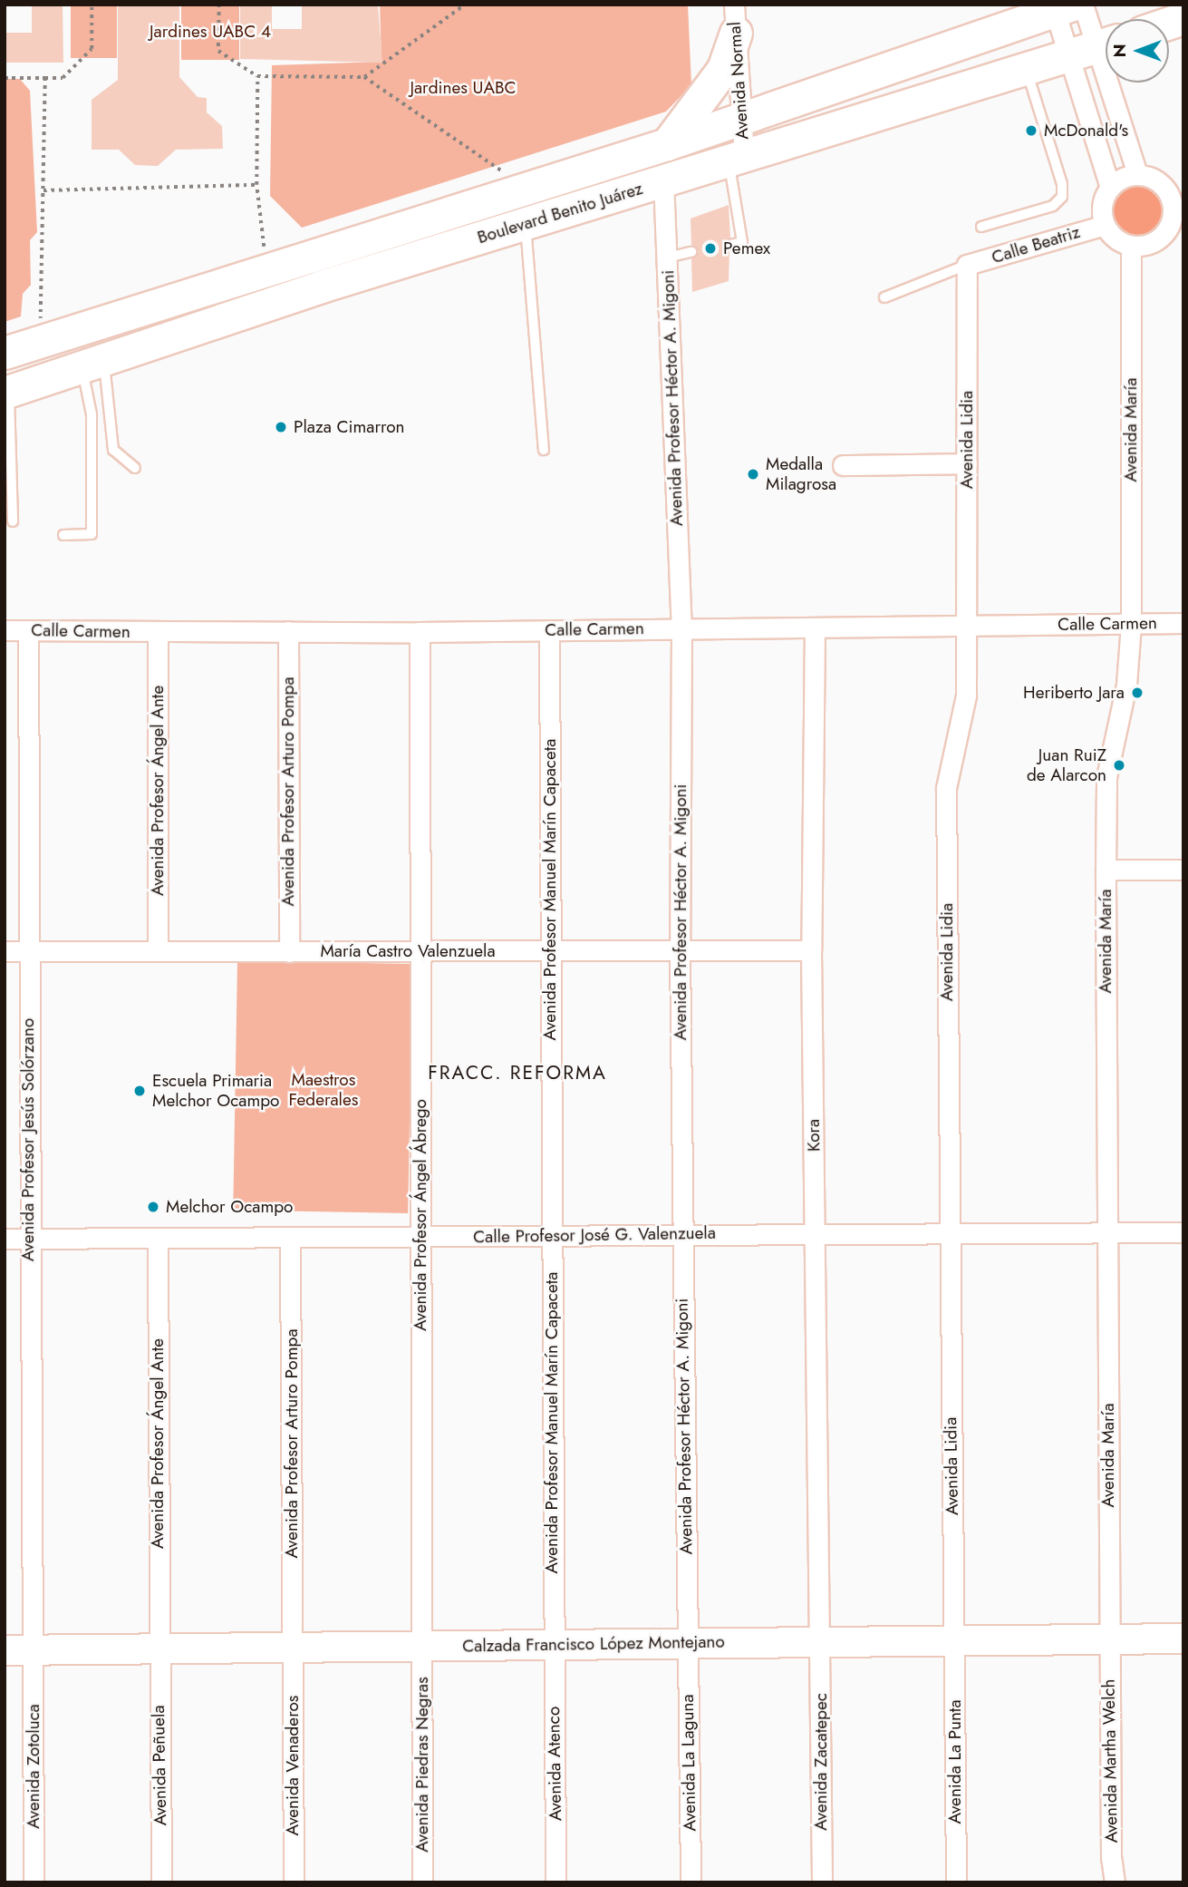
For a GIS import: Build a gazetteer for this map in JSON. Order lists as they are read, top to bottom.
{
  "streets": {
    "main road": ["Boulevard Benito Juárez", "Calzada Francisco López Montejano"],
    "street": [
      "Avenida Normal",
      "Calle Beatriz",
      "Avenida Profesor Héctor A. Migoni",
      "Avenida María",
      "Avenida Lidia",
      "Calle Carmen",
      "Avenida Profesor Ángel Ante",
      "Avenida Profesor Arturo Pompa",
      "Avenida Profesor Manuel Marín Capaceta",
      "María Castro Valenzuela",
      "Kora",
      "Avenida Profesor Jesús Solórzano",
      "Avenida Profesor Ángel Ábrego",
      "Calle Profesor José G. Valenzuela",
      "Avenida Martha Welch",
      "Avenida Zacatepec",
      "Avenida La Punta",
      "Avenida La Laguna",
      "Avenida Atenco",
      "Avenida Piedras Negras",
      "Avenida Peñuela",
      "Avenida Venaderos",
      "Avenida Zotoluca"
    ]
  },
  "crossings": [
    ["Avenida Normal", "Boulevard Benito Juárez"],
    ["Boulevard Benito Juárez", "Avenida Profesor Héctor A. Migoni"],
    ["Calle Beatriz", "Avenida María"],
    ["Calle Beatriz", "Avenida Lidia"],
    ["Avenida Profesor Héctor A. Migoni", "Calle Carmen"],
    ["Avenida Profesor Héctor A. Migoni", "María Castro Valenzuela"],
    ["Avenida Profesor Héctor A. Migoni", "Calle Profesor José G. Valenzuela"],
    ["Avenida Profesor Héctor A. Migoni", "Calzada Francisco López Montejano"],
    ["Avenida Profesor Héctor A. Migoni", "Avenida La Laguna"],
    ["Avenida María", "Calle Carmen"],
    ["Avenida María", "Calle Profesor José G. Valenzuela"],
    ["Avenida María", "Calzada Francisco López Montejano"],
    ["Avenida María", "Avenida Martha Welch"],
    ["Avenida Lidia", "Calle Carmen"],
    ["Avenida Lidia", "Calle Profesor José G. Valenzuela"],
    ["Avenida Lidia", "Calzada Francisco López Montejano"],
    ["Avenida Lidia", "Avenida La Punta"],
    ["Calle Carmen", "Avenida Profesor Ángel Ante"],
    ["Calle Carmen", "Avenida Profesor Arturo Pompa"],
    ["Calle Carmen", "Avenida Profesor Manuel Marín Capaceta"],
    ["Calle Carmen", "Kora"],
    ["Calle Carmen", "Avenida Profesor Jesús Solórzano"],
    ["Calle Carmen", "Avenida Profesor Ángel Ábrego"],
    ["Avenida Profesor Ángel Ante", "María Castro Valenzuela"],
    ["Avenida Profesor Ángel Ante", "Calle Profesor José G. Valenzuela"],
    ["Avenida Profesor Ángel Ante", "Calzada Francisco López Montejano"],
    ["Avenida Profesor Ángel Ante", "Avenida Peñuela"],
    ["Avenida Profesor Arturo Pompa", "María Castro Valenzuela"],
    ["Avenida Profesor Arturo Pompa", "Calle Profesor José G. Valenzuela"],
    ["Avenida Profesor Arturo Pompa", "Calzada Francisco López Montejano"],
    ["Avenida Profesor Arturo Pompa", "Avenida Venaderos"],
    ["Avenida Profesor Manuel Marín Capaceta", "María Castro Valenzuela"],
    ["Avenida Profesor Manuel Marín Capaceta", "Calle Profesor José G. Valenzuela"],
    ["Avenida Profesor Manuel Marín Capaceta", "Calzada Francisco López Montejano"],
    ["Avenida Profesor Manuel Marín Capaceta", "Avenida Atenco"],
    ["María Castro Valenzuela", "Kora"],
    ["María Castro Valenzuela", "Avenida Profesor Jesús Solórzano"],
    ["María Castro Valenzuela", "Avenida Profesor Ángel Ábrego"],
    ["Kora", "Calle Profesor José G. Valenzuela"],
    ["Kora", "Calzada Francisco López Montejano"],
    ["Kora", "Avenida Zacatepec"],
    ["Avenida Profesor Jesús Solórzano", "Calle Profesor José G. Valenzuela"],
    ["Avenida Profesor Jesús Solórzano", "Calzada Francisco López Montejano"],
    ["Avenida Profesor Jesús Solórzano", "Avenida Zotoluca"],
    ["Avenida Profesor Ángel Ábrego", "Calle Profesor José G. Valenzuela"],
    ["Avenida Profesor Ángel Ábrego", "Calzada Francisco López Montejano"],
    ["Avenida Profesor Ángel Ábrego", "Avenida Piedras Negras"],
    ["Calzada Francisco López Montejano", "Avenida Martha Welch"],
    ["Calzada Francisco López Montejano", "Avenida Zacatepec"],
    ["Calzada Francisco López Montejano", "Avenida La Punta"],
    ["Calzada Francisco López Montejano", "Avenida La Laguna"],
    ["Calzada Francisco López Montejano", "Avenida Atenco"],
    ["Calzada Francisco López Montejano", "Avenida Piedras Negras"],
    ["Calzada Francisco López Montejano", "Avenida Peñuela"],
    ["Calzada Francisco López Montejano", "Avenida Venaderos"],
    ["Calzada Francisco López Montejano", "Avenida Zotoluca"]
  ],
  "districts": ["FRACC. REFORMA"],
  "parks": ["Jardines UABC 4", "Jardines UABC", "Maestros Federales"],
  "places": [
    "McDonald's",
    "Pemex",
    "Plaza Cimarron",
    "Medalla Milagrosa",
    "Heriberto Jara",
    "Juan RuiZ de Alarcon",
    "Escuela Primaria Melchor Ocampo",
    "Melchor Ocampo"
  ],
  "north": "left"
}
